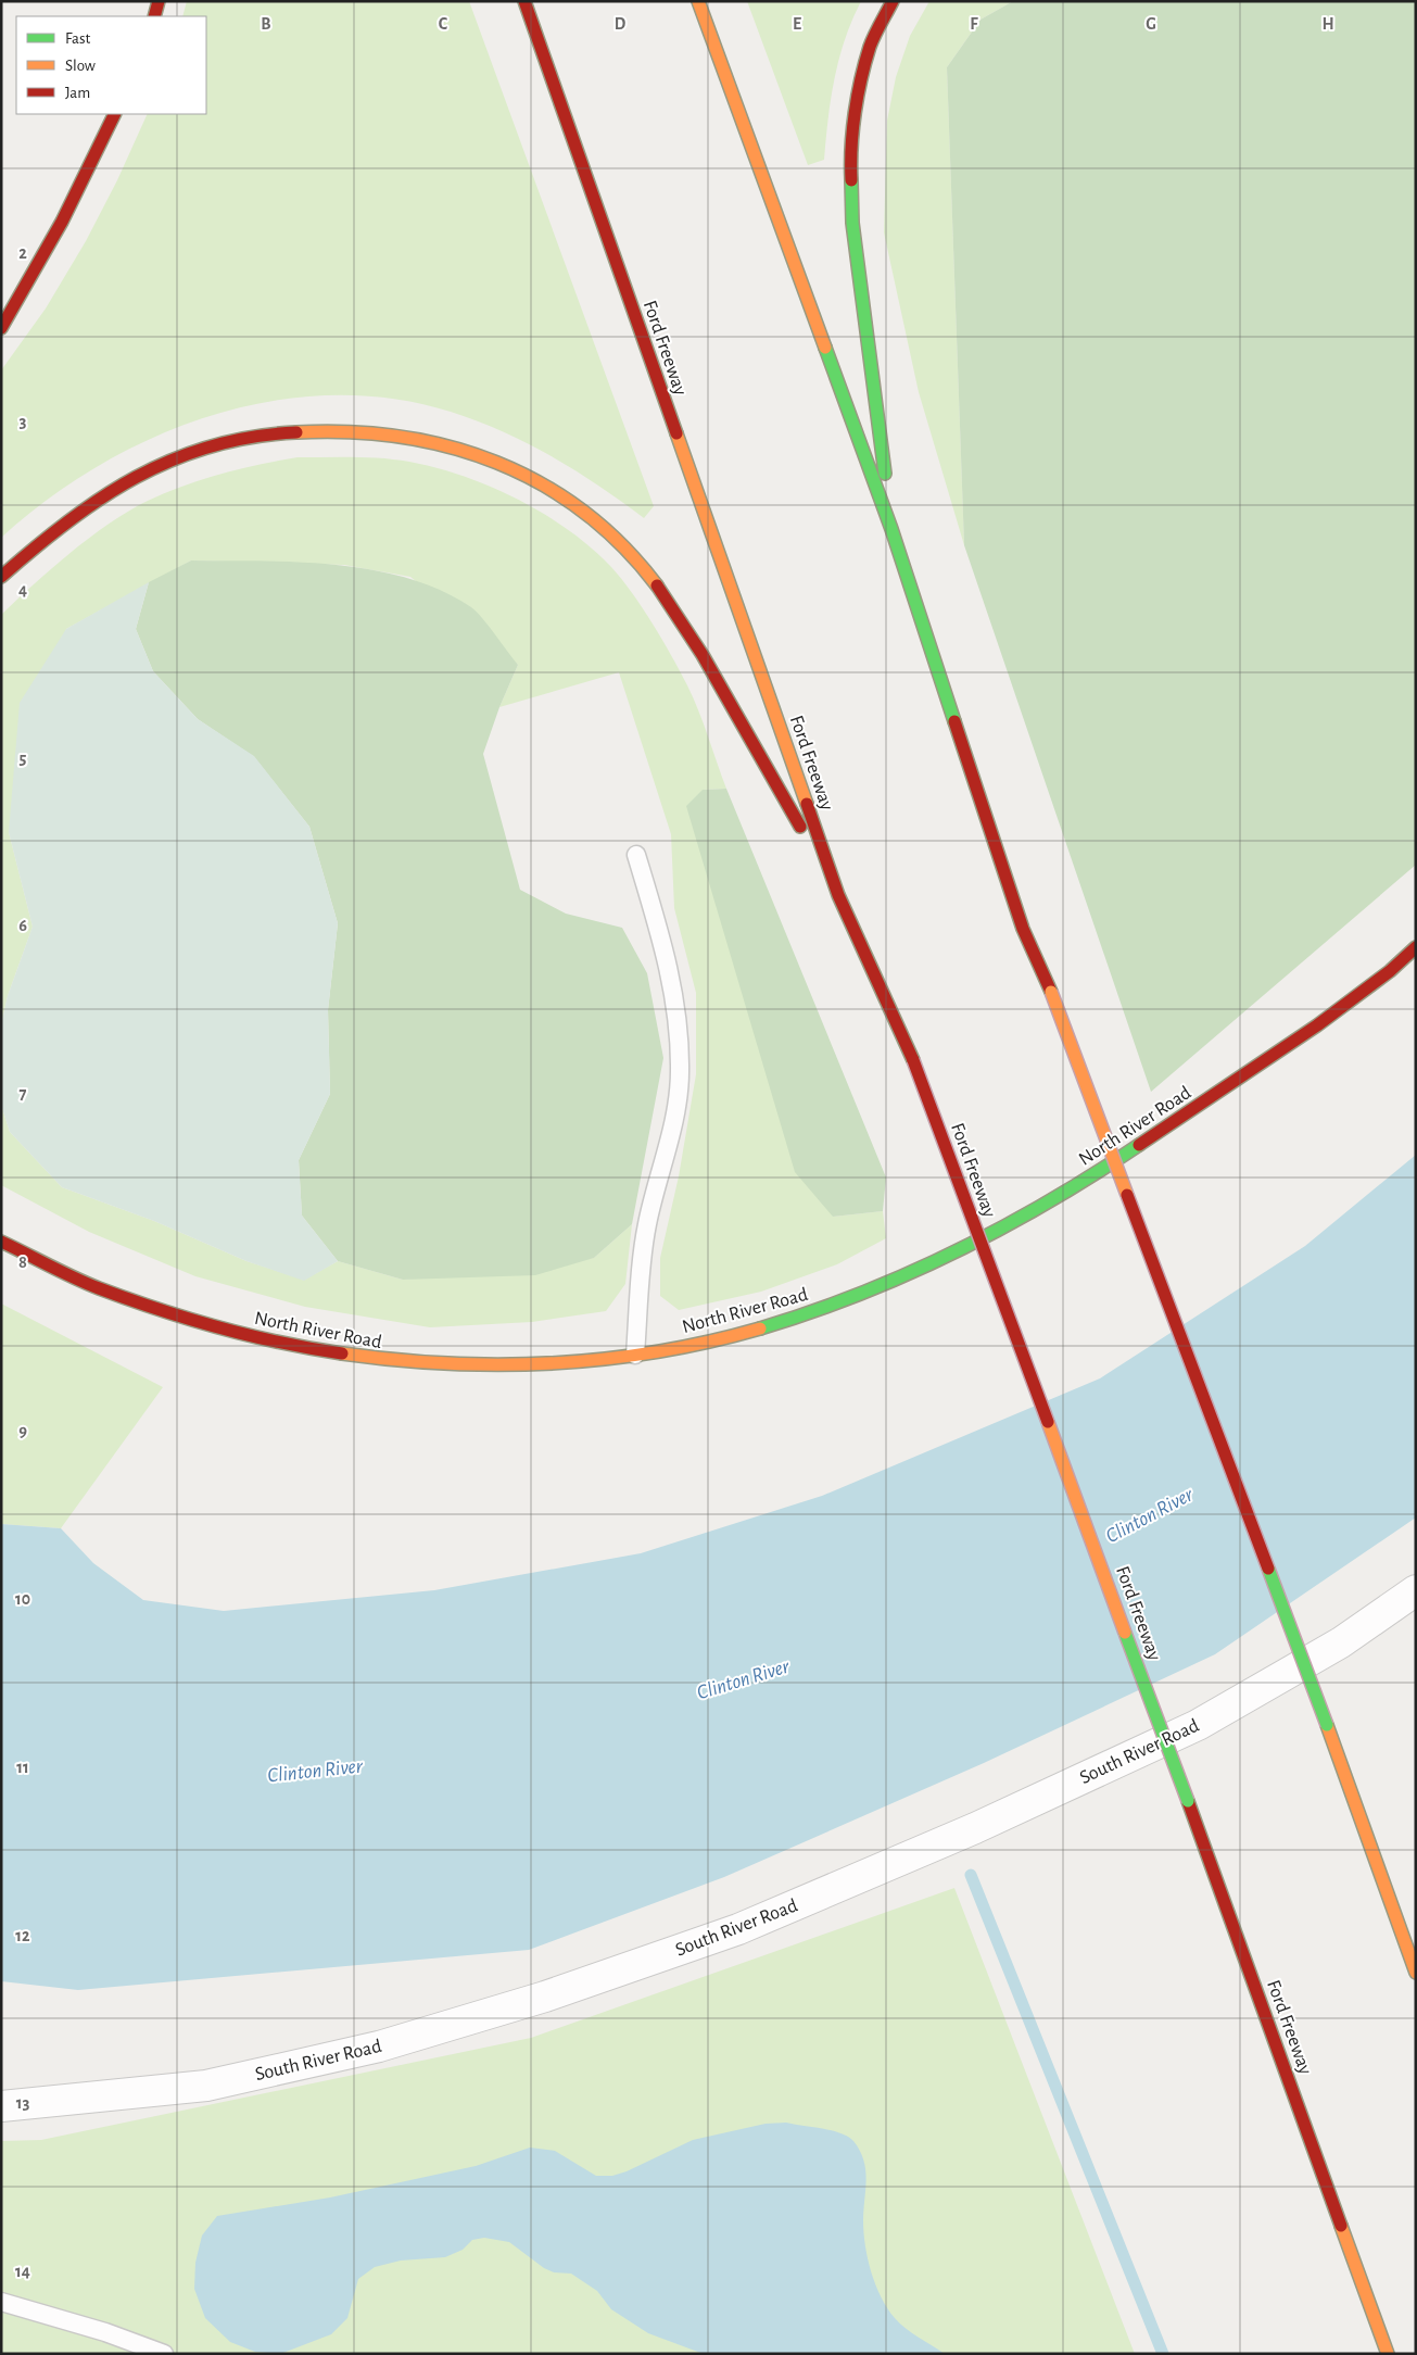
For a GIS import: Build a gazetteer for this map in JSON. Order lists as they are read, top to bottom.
{
  "streets": {
    "main road": ["Ford Freeway", "North River Road"],
    "street": ["South River Road"]
  },
  "water": ["Clinton River"],
  "legend": ["Fast", "Slow", "Jam"],
  "grid": {
    "columns": [
      "B",
      "C",
      "D",
      "E",
      "F",
      "G",
      "H"
    ],
    "rows": [
      "2",
      "3",
      "4",
      "5",
      "6",
      "7",
      "8",
      "9",
      "10",
      "11",
      "12",
      "13",
      "14"
    ]
  }
}
